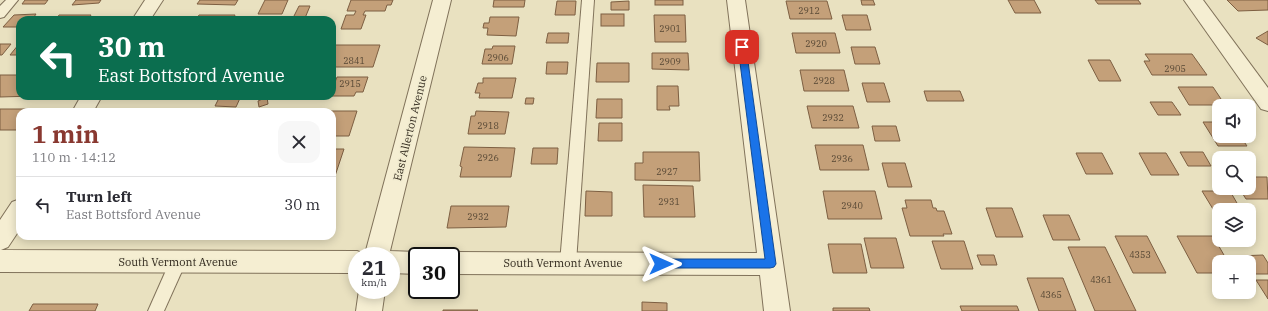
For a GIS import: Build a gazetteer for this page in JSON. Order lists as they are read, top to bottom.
{
  "streets": {
    "street": ["East Allerton Avenue", "South Vermont Avenue"]
  },
  "house_numbers": [
    "2912",
    "2901",
    "2920",
    "2906",
    "2841",
    "2909",
    "2905",
    "2928",
    "2915",
    "2932",
    "2918",
    "2926",
    "2936",
    "2927",
    "2931",
    "2940",
    "2932",
    "4353",
    "4361",
    "4365"
  ],
  "page": {
    "turn": ["30 m", "East Bottsford Avenue"],
    "map_buttons": "+",
    "heading": ["1 min", "110 m · 14:12"],
    "list": [
      {
        "name": "Turn left",
        "note": "East Bottsford Avenue",
        "value": "30 m"
      }
    ],
    "speed": "21 km/h",
    "limit": "30"
  }
}
